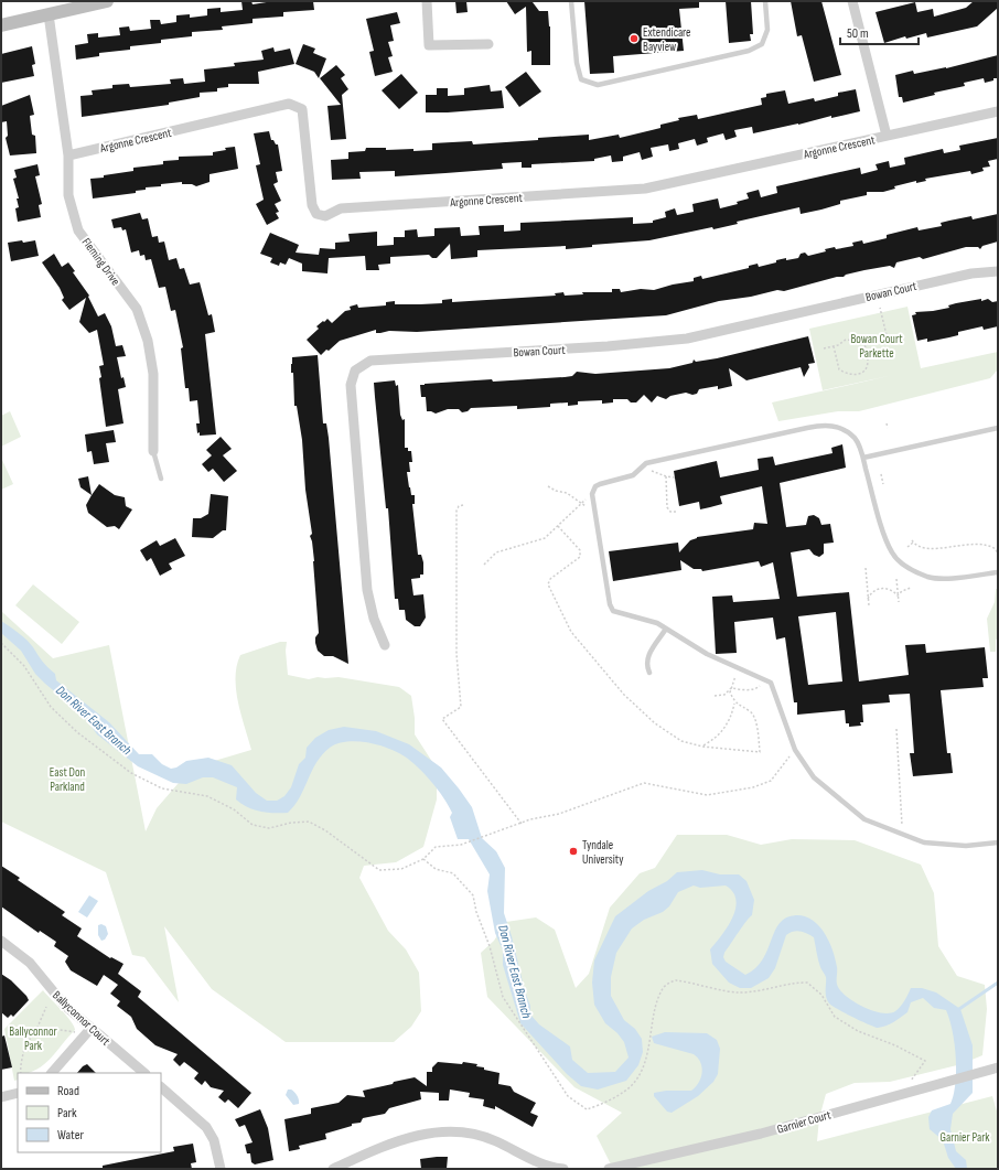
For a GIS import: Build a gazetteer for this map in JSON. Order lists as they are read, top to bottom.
{
  "streets": {
    "street": [
      "Argonne Crescent",
      "Fleming Drive",
      "Bowan Court",
      "Ballyconnor Court",
      "Garnier Court"
    ]
  },
  "crossings": [
    ["Argonne Crescent", "Fleming Drive"]
  ],
  "water": ["Don River East Branch"],
  "parks": [
    "Bowan Court Parkette",
    "East Don Parkland",
    "Ballyconnor Park",
    "Garnier Park"
  ],
  "places": ["Extendicare Bayview", "Tyndale University"],
  "legend": ["Road", "Park", "Water"],
  "scale_bar": "50 m"
}
